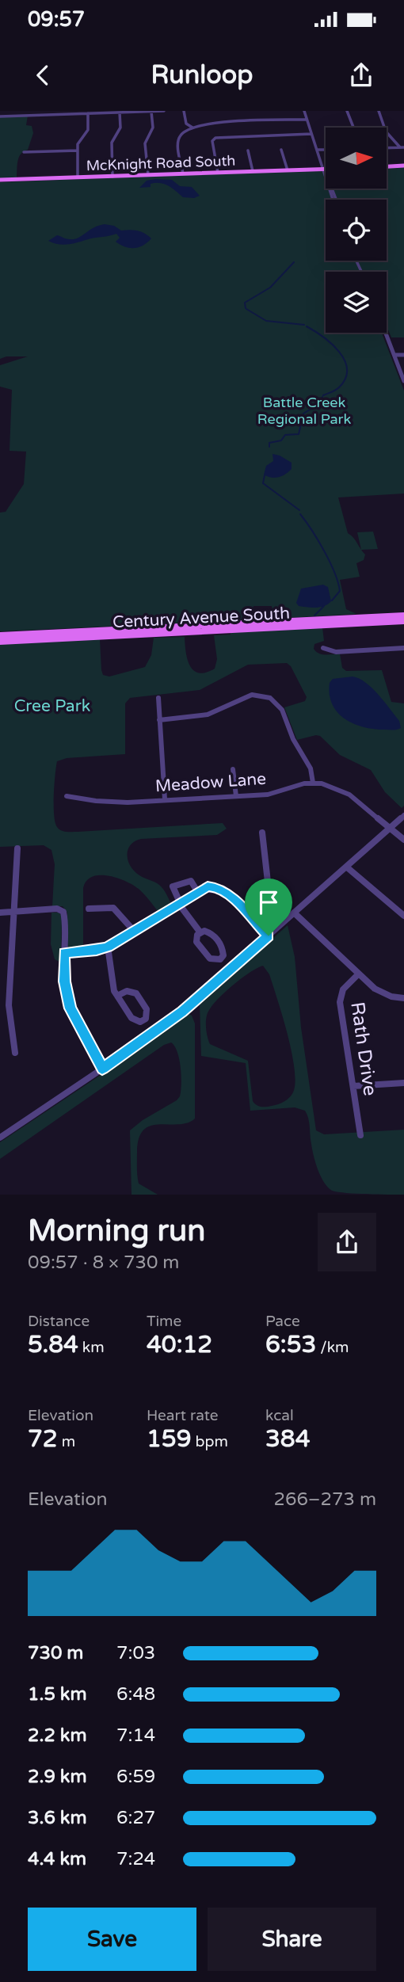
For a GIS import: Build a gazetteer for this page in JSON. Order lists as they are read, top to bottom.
{
  "streets": {
    "main road": ["McKnight Road South", "Century Avenue South"],
    "street": ["Meadow Lane", "Rath Drive"]
  },
  "parks": ["Battle Creek Regional Park", "Cree Park"],
  "north": "right",
  "page": {
    "status": "09:57",
    "header": "Runloop",
    "heading": ["Morning run", "09:57 · 8 × 730 m"],
    "stats": [
      ["Distance", "5.84 km"],
      ["Time", "40:12"],
      ["Pace", "6:53 /km"],
      ["Elevation", "72 m"],
      ["Heart rate", "159 bpm"],
      ["kcal", "384"]
    ],
    "chart": ["Elevation", "266–273 m"],
    "list": [
      {
        "name": "730 m",
        "note": "7:03"
      },
      {
        "name": "1.5 km",
        "note": "6:48"
      },
      {
        "name": "2.2 km",
        "note": "7:14"
      },
      {
        "name": "2.9 km",
        "note": "6:59"
      },
      {
        "name": "3.6 km",
        "note": "6:27"
      },
      {
        "name": "4.4 km",
        "note": "7:24"
      }
    ],
    "buttons": ["Save", "Share"]
  }
}
